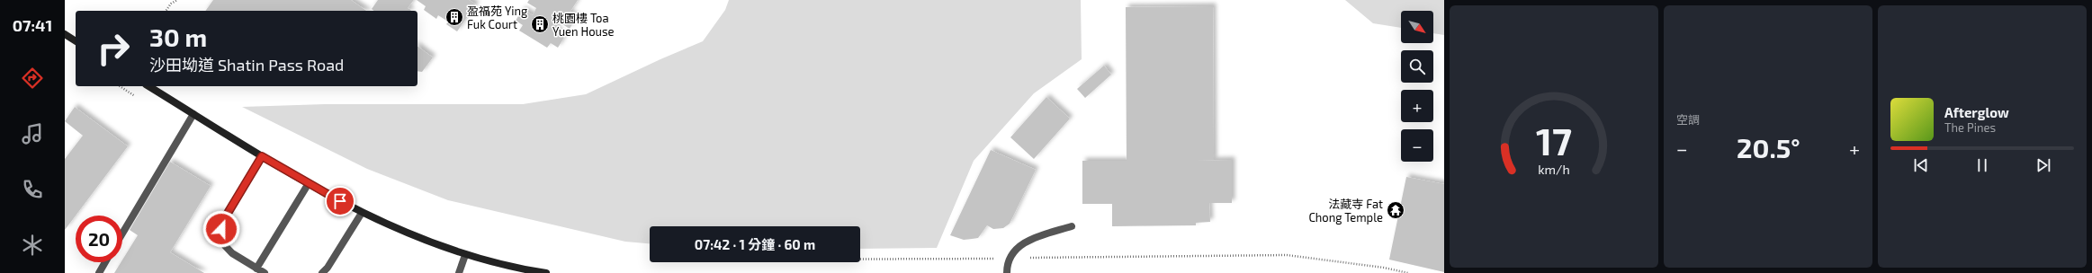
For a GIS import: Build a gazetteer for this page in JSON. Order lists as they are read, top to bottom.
{
  "places": {
    "building": ["盈福苑 Ying Fuk Court", "桃園樓 Toa Yuen House"],
    "temple": ["法藏寺 Fat Chong Temple"]
  },
  "north": "bottom right",
  "page": {
    "tabs": "07:41",
    "tile": "空調",
    "map_buttons": ["+", "−"],
    "turn": ["30 m", "沙田坳道 Shatin Pass Road"],
    "song": ["Afterglow", "The Pines"],
    "heat": ["−", "20.5°", "+"],
    "limit": "20",
    "trip": "07:42 · 1 分鐘 · 60 m",
    "gauge": ["17", "km/h"]
  }
}
